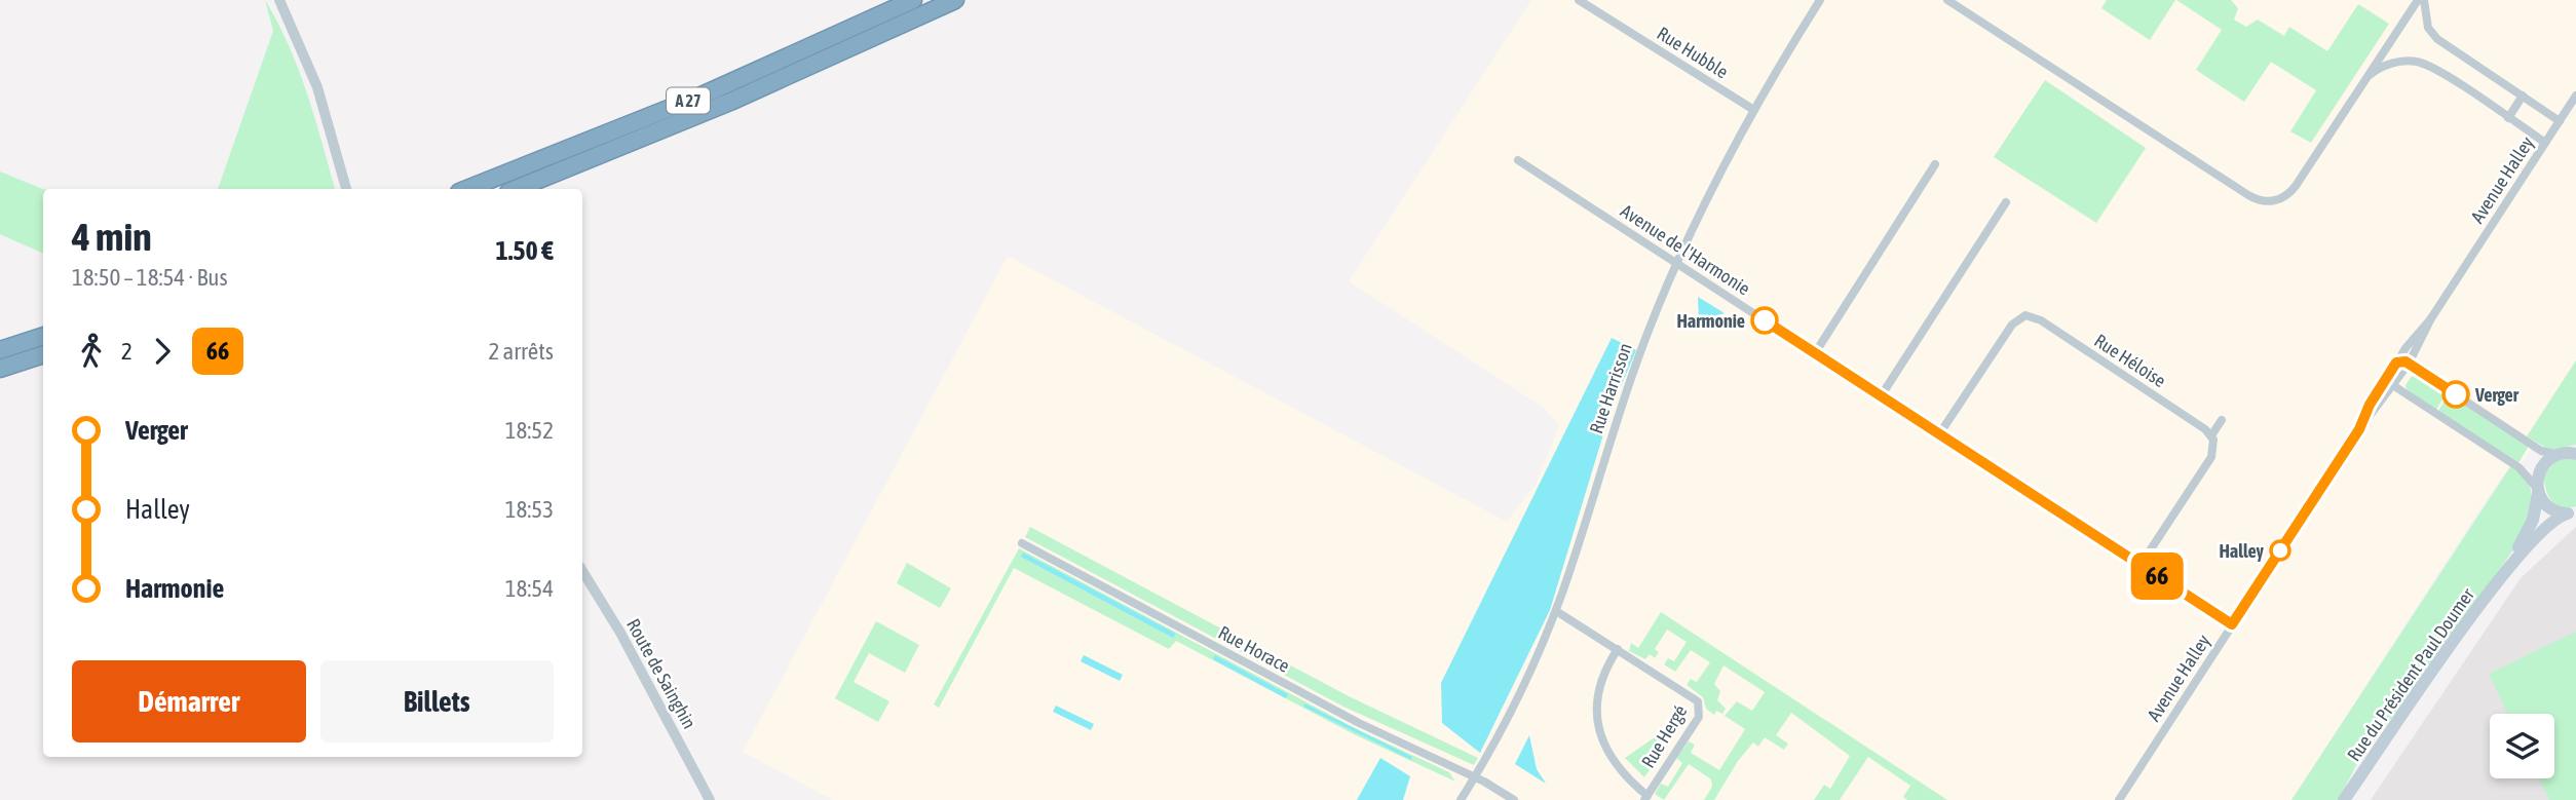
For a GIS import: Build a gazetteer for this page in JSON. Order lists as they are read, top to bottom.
{
  "streets": {
    "highway": ["A 27"],
    "main road": ["Rue du Président Paul Doumer"],
    "street": [
      "Rue Hubble",
      "Avenue Halley",
      "Avenue de l'Harmonie",
      "Rue Héloise",
      "Rue Harrisson",
      "Rue Horace",
      "Route de Sainghin",
      "Rue Hergé"
    ]
  },
  "crossings": [
    ["Rue Hubble", "Rue Harrisson"],
    ["Avenue Halley", "Avenue de l'Harmonie"],
    ["Avenue de l'Harmonie", "Rue Héloise"],
    ["Avenue de l'Harmonie", "Rue Harrisson"],
    ["Rue Harrisson", "Rue Horace"],
    ["Rue Harrisson", "Rue Hergé"]
  ],
  "places": ["Harmonie", "Verger", "Halley"],
  "lines": ["bus line 66"],
  "page": {
    "on_map": "66",
    "heading": ["4 min", "18:50 – 18:54 · Bus", "1.50 €"],
    "legs": ["2", "66", "2 arrêts"],
    "list": [
      {
        "name": "Verger",
        "value": "18:52"
      },
      {
        "name": "Halley",
        "value": "18:53"
      },
      {
        "name": "Harmonie",
        "value": "18:54"
      }
    ],
    "buttons": ["Démarrer", "Billets"]
  }
}
